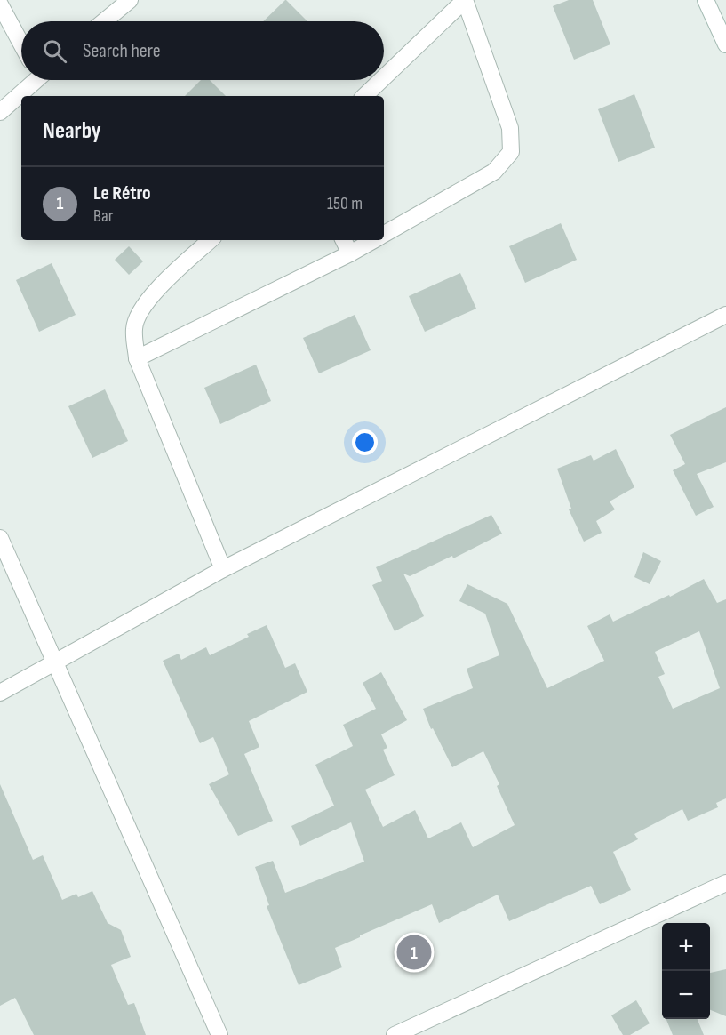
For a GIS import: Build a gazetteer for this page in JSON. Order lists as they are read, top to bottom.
{
  "page": {
    "search": "Search here",
    "heading": "Nearby",
    "list": [
      {
        "mark": "1",
        "name": "Le Rétro",
        "note": "Bar",
        "value": "150 m"
      }
    ],
    "map_buttons": ["+", "−"],
    "pins": "1"
  }
}
